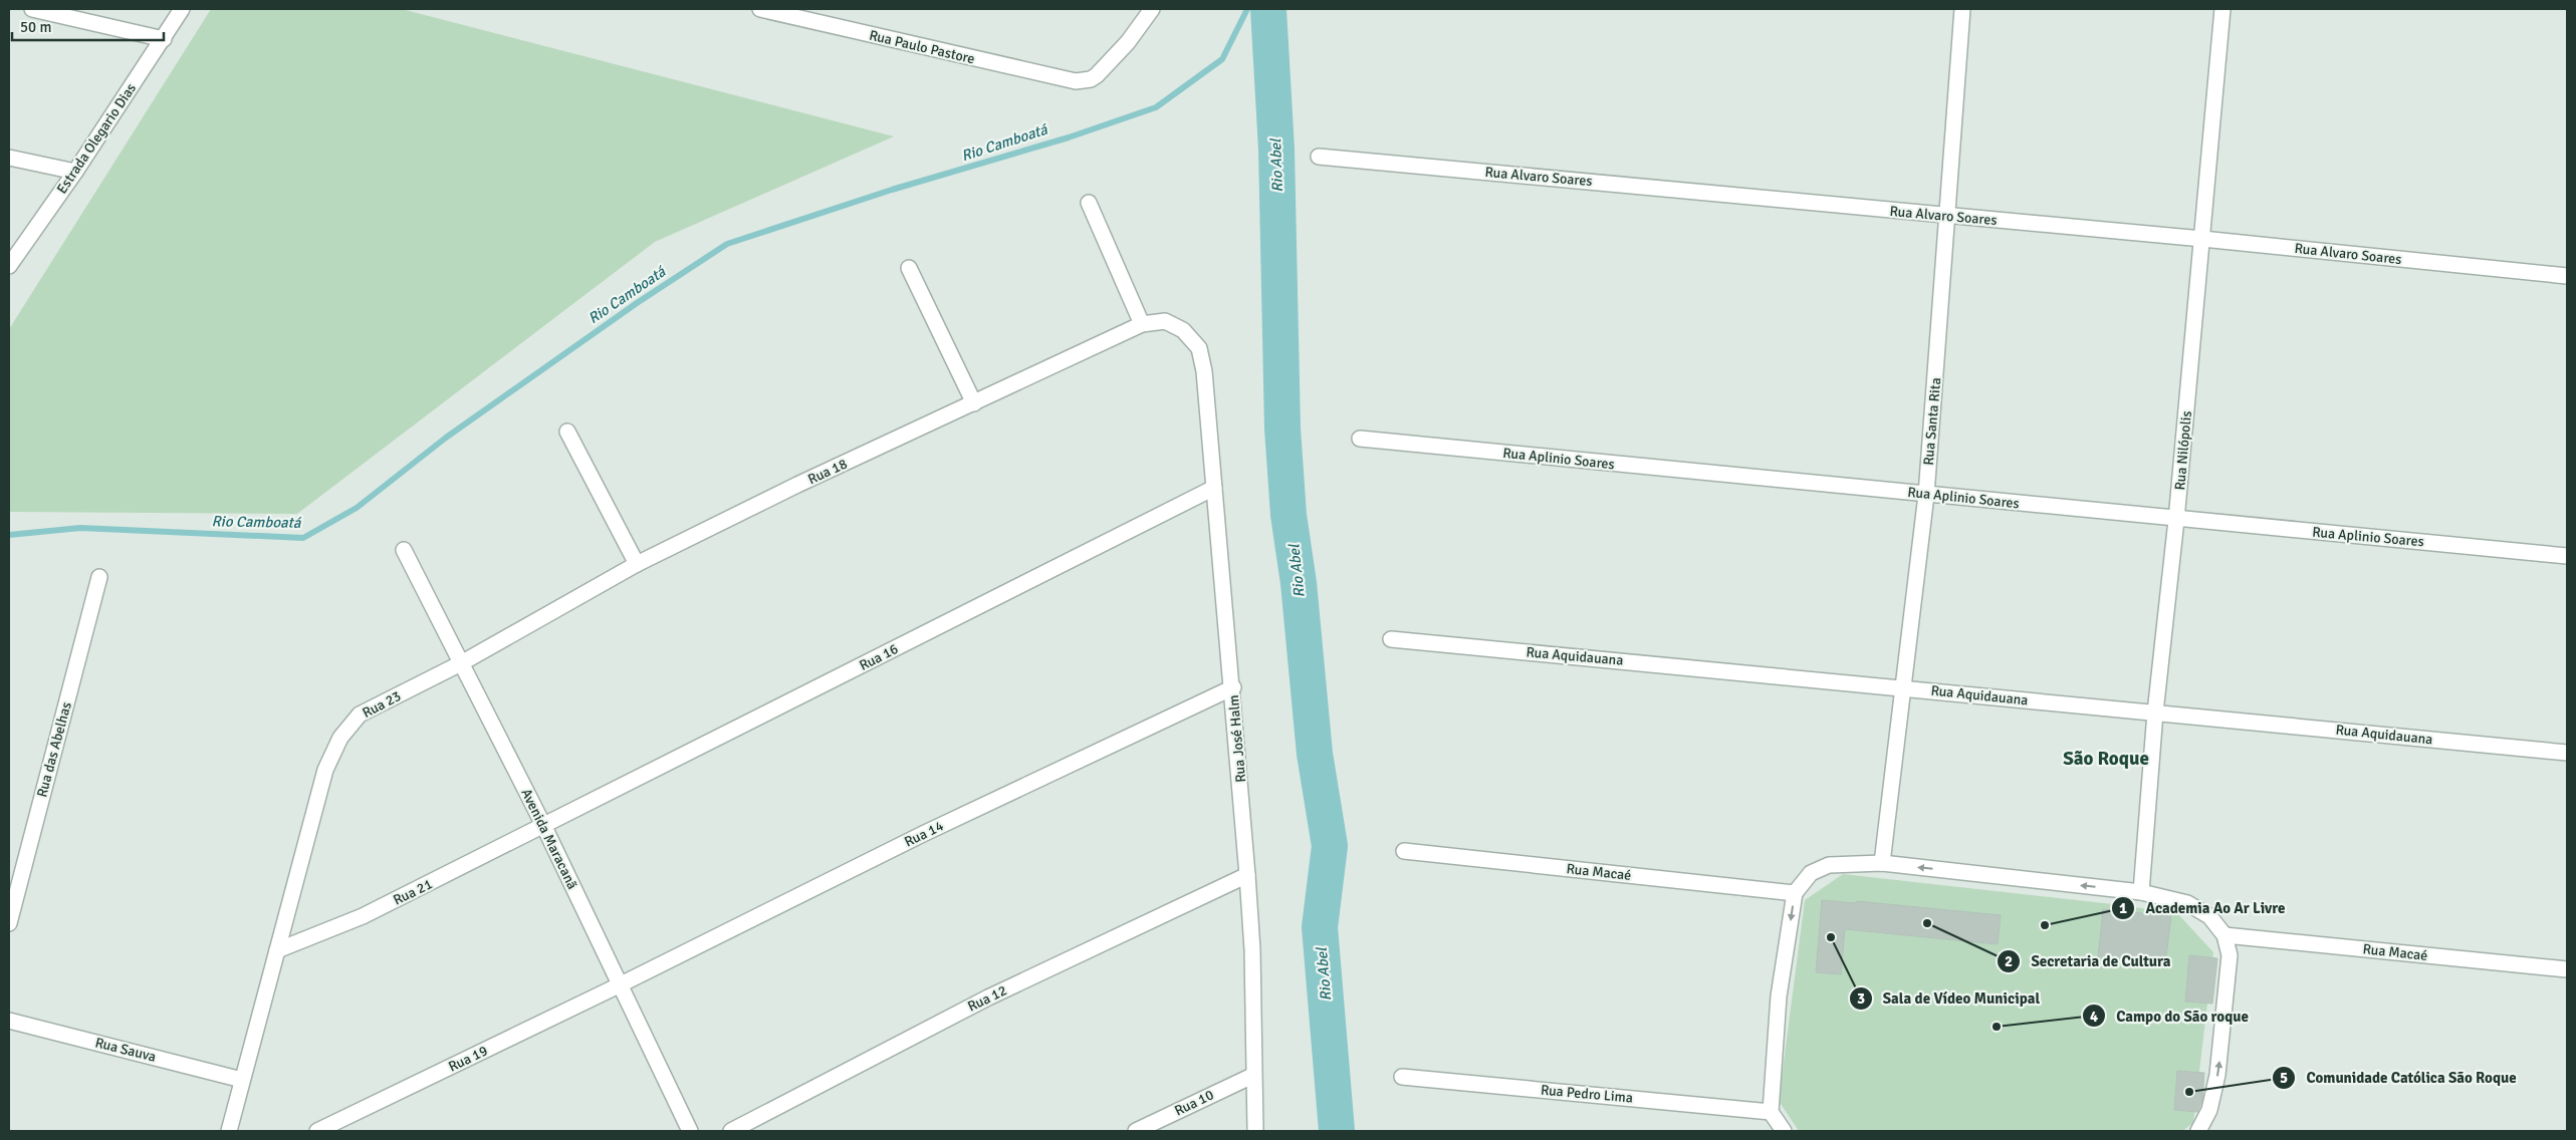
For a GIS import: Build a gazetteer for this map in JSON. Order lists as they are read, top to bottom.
{
  "streets": {
    "street": [
      "Rua Paulo Pastore",
      "Estrada Olegario Dias",
      "Rua Alvaro Soares",
      "Rua Santa Rita",
      "Rua Nilópolis",
      "Rua Aplinio Soares",
      "Rua 18",
      "Rua Aquidauana",
      "Rua 16",
      "Rua 23",
      "Rua José Halm",
      "Rua das Abelhas",
      "Rua 14",
      "Avenida Maracanã",
      "Rua Macaé",
      "Rua 21",
      "Rua 12",
      "Rua Sauva",
      "Rua 19",
      "Rua Pedro Lima",
      "Rua 10"
    ]
  },
  "crossings": [
    ["Rua Alvaro Soares", "Rua Santa Rita"],
    ["Rua Alvaro Soares", "Rua Nilópolis"],
    ["Rua Santa Rita", "Rua Aplinio Soares"],
    ["Rua Santa Rita", "Rua Aquidauana"],
    ["Rua Nilópolis", "Rua Aplinio Soares"],
    ["Rua Nilópolis", "Rua Aquidauana"],
    ["Rua 18", "Rua 23"],
    ["Rua 18", "Rua José Halm"],
    ["Rua 18", "Avenida Maracanã"],
    ["Rua 16", "Rua José Halm"],
    ["Rua 16", "Avenida Maracanã"],
    ["Rua 16", "Rua 21"],
    ["Rua 23", "Avenida Maracanã"],
    ["Rua 23", "Rua 21"],
    ["Rua 23", "Rua Sauva"],
    ["Rua José Halm", "Rua 14"],
    ["Rua José Halm", "Rua 12"],
    ["Rua José Halm", "Rua 10"],
    ["Rua 14", "Avenida Maracanã"],
    ["Rua 14", "Rua 19"],
    ["Avenida Maracanã", "Rua 21"],
    ["Avenida Maracanã", "Rua 19"]
  ],
  "districts": ["São Roque"],
  "water": ["Rio Camboatá", "Rio Abel"],
  "places": [
    "Secretaria de Cultura",
    "Academia Ao Ar Livre",
    "Sala de Vídeo Municipal",
    "Campo do São roque",
    "Comunidade Católica São Roque"
  ],
  "scale_bar": "50 m"
}
